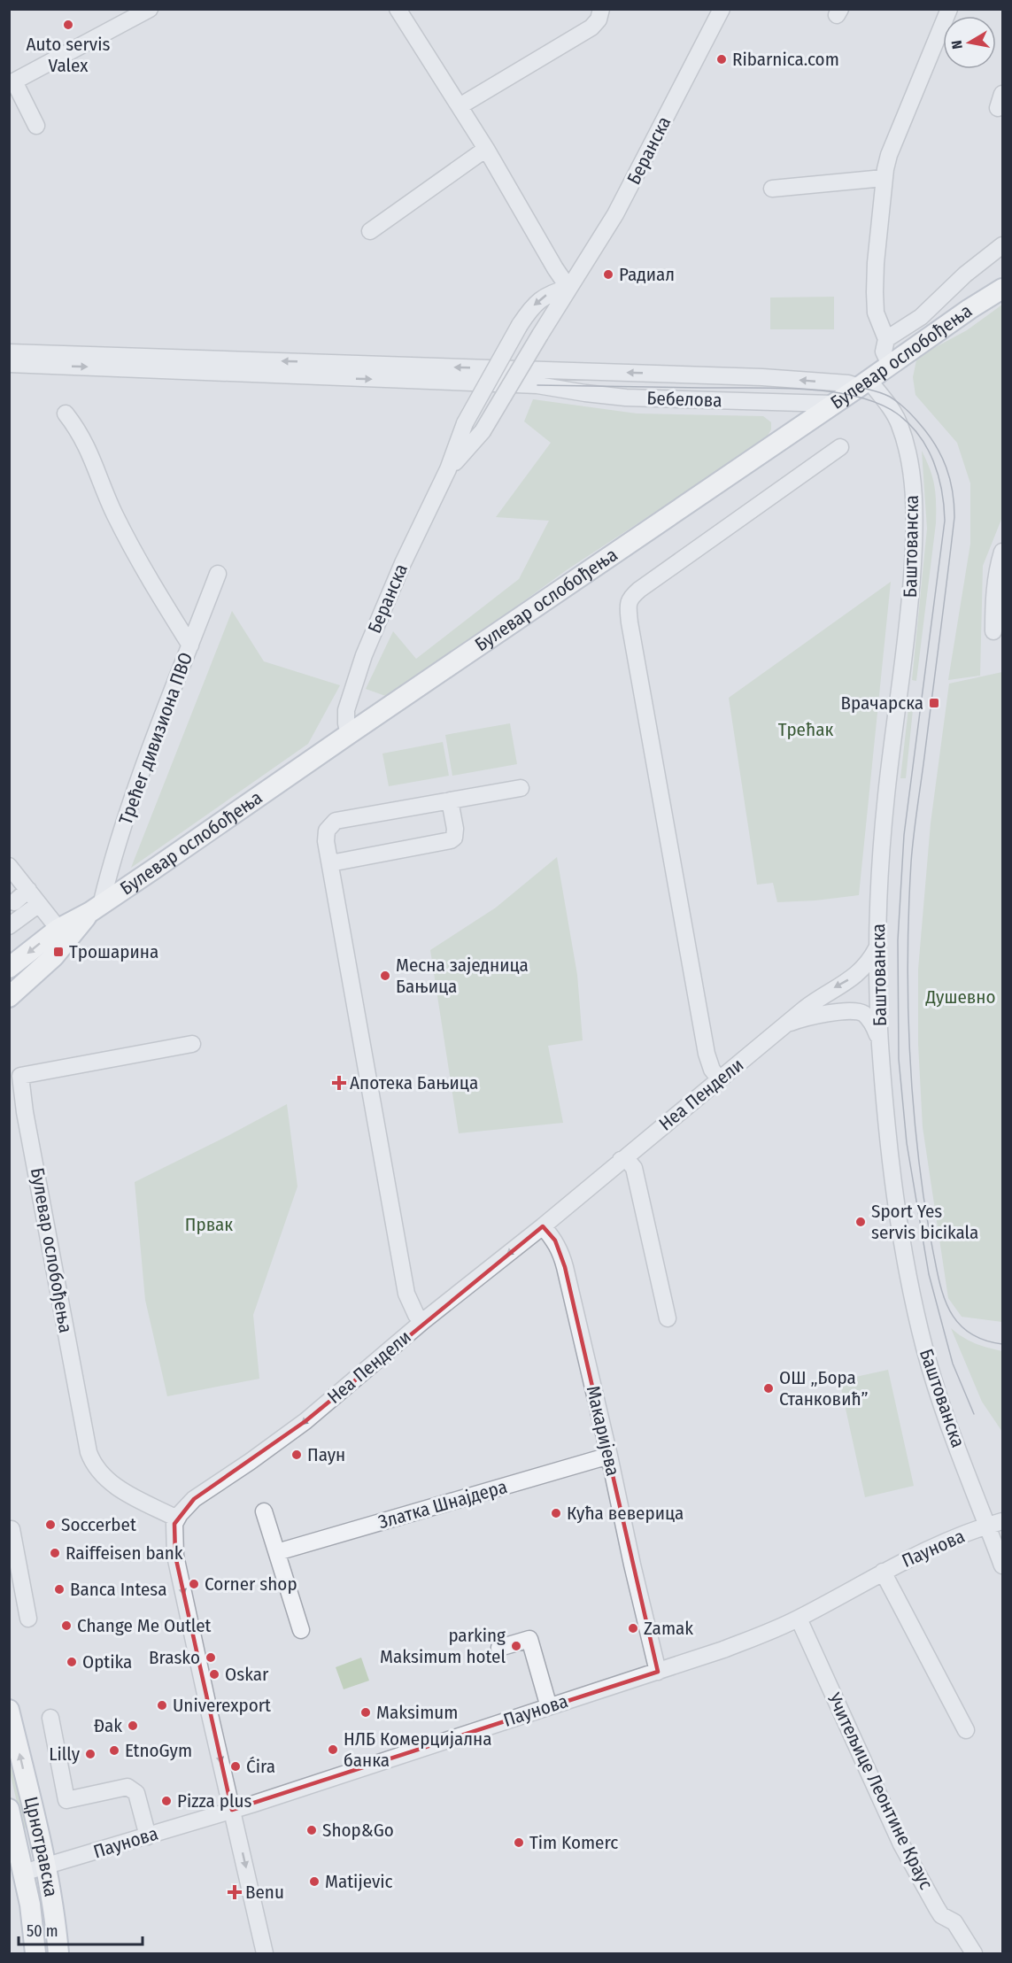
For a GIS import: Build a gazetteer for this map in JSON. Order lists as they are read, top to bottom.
{
  "streets": {
    "main road": ["Булевар ослобођења", "Црнотравска"],
    "street": [
      "Беранска",
      "Бебелова",
      "Баштованска",
      "Трећег дивизиона ПВО",
      "Неа Пендели",
      "Макаријева",
      "Златка Шнајдера",
      "Паунова",
      "Учитељице Леонтине Краус"
    ]
  },
  "crossings": [
    ["Беранска", "Булевар ослобођења"],
    ["Булевар ослобођења", "Бебелова"],
    ["Булевар ослобођења", "Баштованска"],
    ["Булевар ослобођења", "Трећег дивизиона ПВО"],
    ["Булевар ослобођења", "Неа Пендели"],
    ["Баштованска", "Неа Пендели"],
    ["Баштованска", "Паунова"],
    ["Неа Пендели", "Макаријева"],
    ["Макаријева", "Златка Шнајдера"],
    ["Макаријева", "Паунова"],
    ["Паунова", "Учитељице Леонтине Краус"],
    ["Паунова", "Црнотравска"]
  ],
  "one_way": ["Неа Пендели"],
  "parks": ["Трећак", "Душевно", "Првак"],
  "places": {
    "other": [
      "Auto servis Valex",
      "Ribarnica.com",
      "Радиал",
      "Месна заједница Бањица",
      "Sport Yes servis bicikala",
      "ОШ „Бора Станковић”",
      "Паун",
      "Кућа веверица",
      "Soccerbet",
      "Raiffeisen bank",
      "Corner shop",
      "Banca Intesa",
      "Change Me Outlet",
      "Zamak",
      "parking Maksimum hotel",
      "Brasko",
      "Optika",
      "Oskar",
      "Univerexport",
      "Maksimum",
      "Đak",
      "НЛБ Комерцијална банка",
      "EtnoGym",
      "Lilly",
      "Ćira",
      "Pizza plus",
      "Shop&Go",
      "Tim Komerc",
      "Matijevic"
    ],
    "transit": ["Врачарска", "Трошарина"],
    "health": ["Апотека Бањица", "Benu"]
  },
  "scale_bar": "50 m",
  "north": "left"
}
